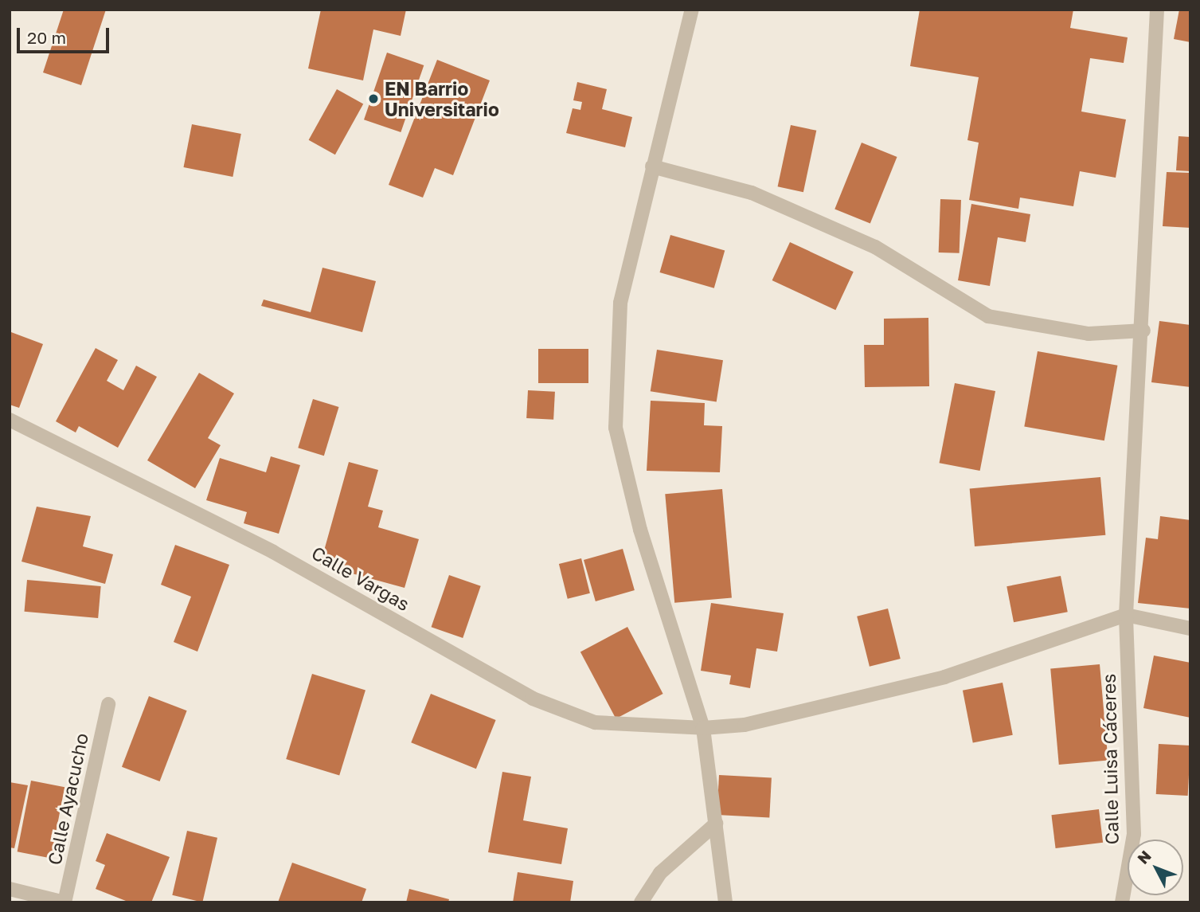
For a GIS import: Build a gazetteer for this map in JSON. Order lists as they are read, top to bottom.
{
  "streets": {
    "street": ["Calle Vargas", "Calle Luisa Cáceres", "Calle Ayacucho"]
  },
  "crossings": [
    ["Calle Vargas", "Calle Luisa Cáceres"]
  ],
  "places": ["EN Barrio Universitario"],
  "scale_bar": "20 m",
  "north": "top left"
}
